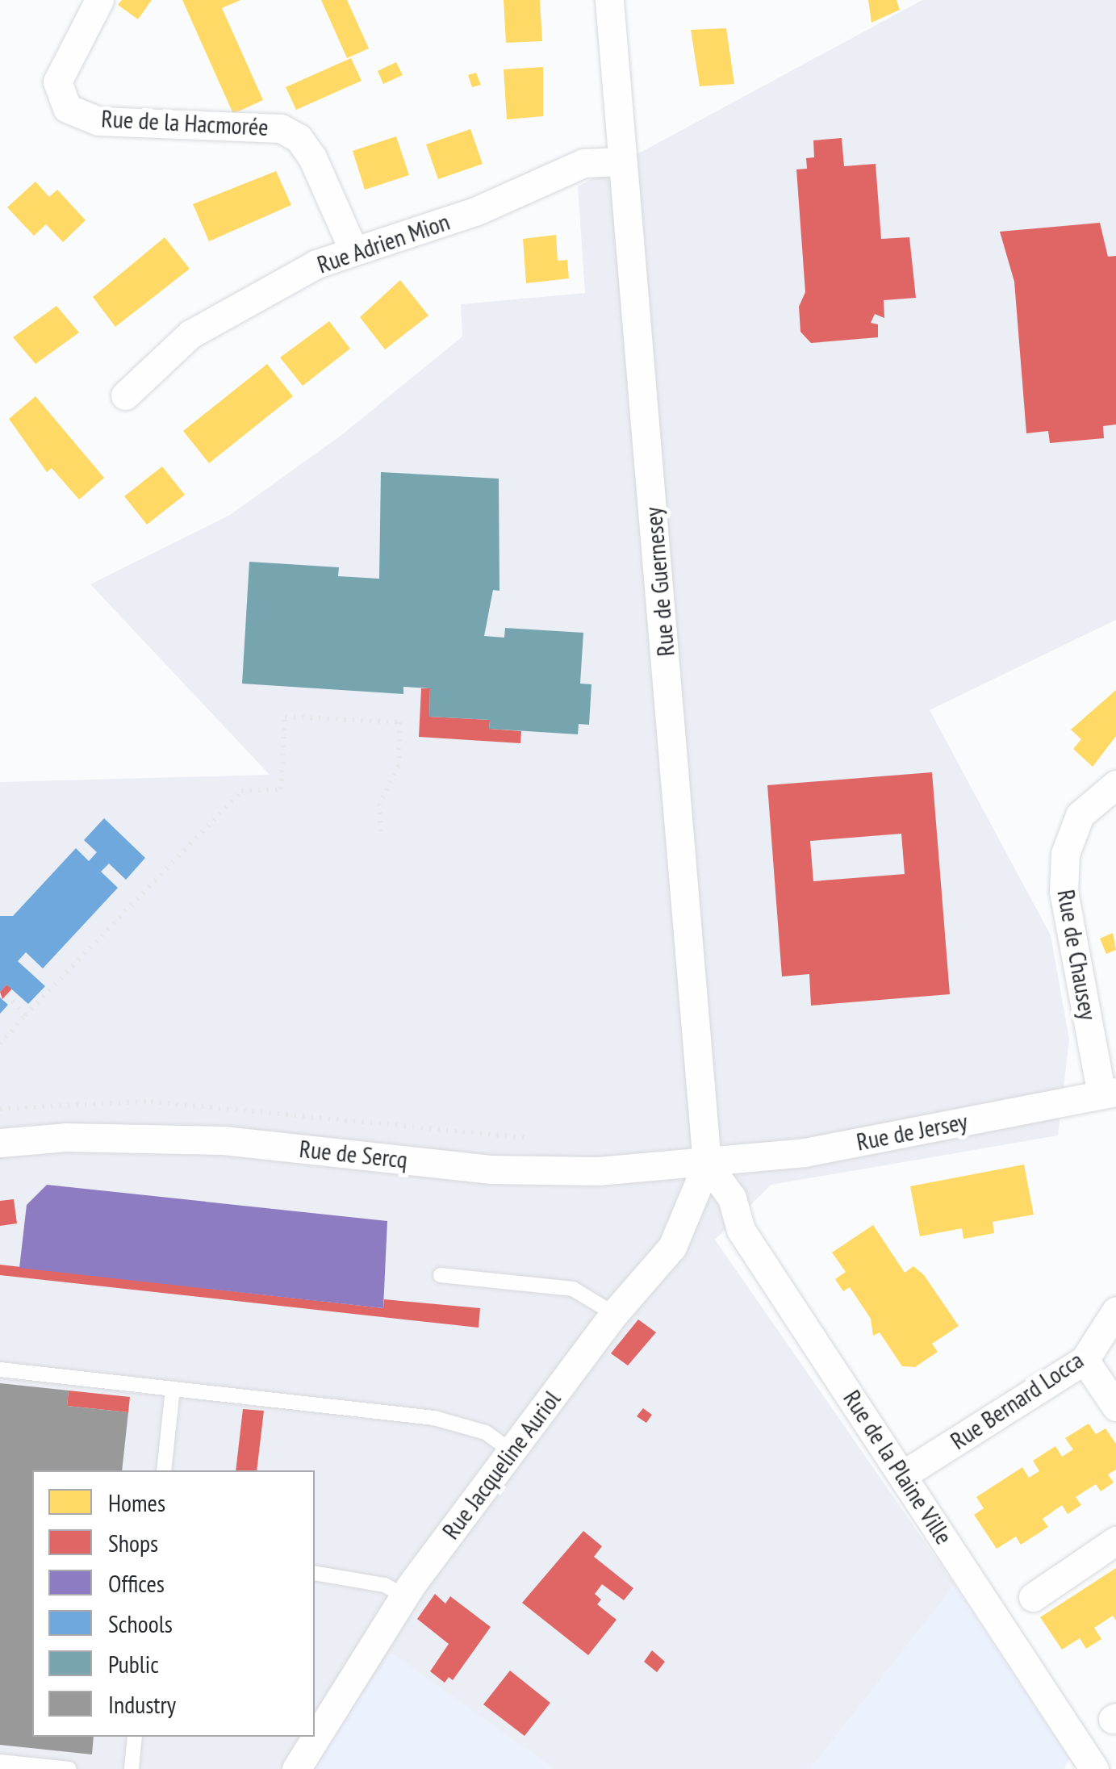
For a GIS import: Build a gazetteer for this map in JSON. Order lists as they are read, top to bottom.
{
  "streets": {
    "street": [
      "Rue de la Hacmorée",
      "Rue Adrien Mion",
      "Rue de Guernesey",
      "Rue de Chausey",
      "Rue de Jersey",
      "Rue de Sercq",
      "Rue Bernard Locca",
      "Rue Jacqueline Auriol",
      "Rue de la Plaine Ville"
    ]
  },
  "crossings": [
    ["Rue de la Hacmorée", "Rue Adrien Mion"],
    ["Rue Adrien Mion", "Rue de Guernesey"],
    ["Rue de Guernesey", "Rue de Jersey"],
    ["Rue de Guernesey", "Rue de Sercq"],
    ["Rue de Guernesey", "Rue Jacqueline Auriol"],
    ["Rue de Guernesey", "Rue de la Plaine Ville"],
    ["Rue de Chausey", "Rue de Jersey"],
    ["Rue de Jersey", "Rue de Sercq"],
    ["Rue de Jersey", "Rue Jacqueline Auriol"],
    ["Rue de Jersey", "Rue de la Plaine Ville"],
    ["Rue de Sercq", "Rue Jacqueline Auriol"],
    ["Rue de Sercq", "Rue de la Plaine Ville"],
    ["Rue Bernard Locca", "Rue de la Plaine Ville"],
    ["Rue Jacqueline Auriol", "Rue de la Plaine Ville"]
  ],
  "legend": [
    "Homes",
    "Shops",
    "Offices",
    "Schools",
    "Public",
    "Industry"
  ]
}
